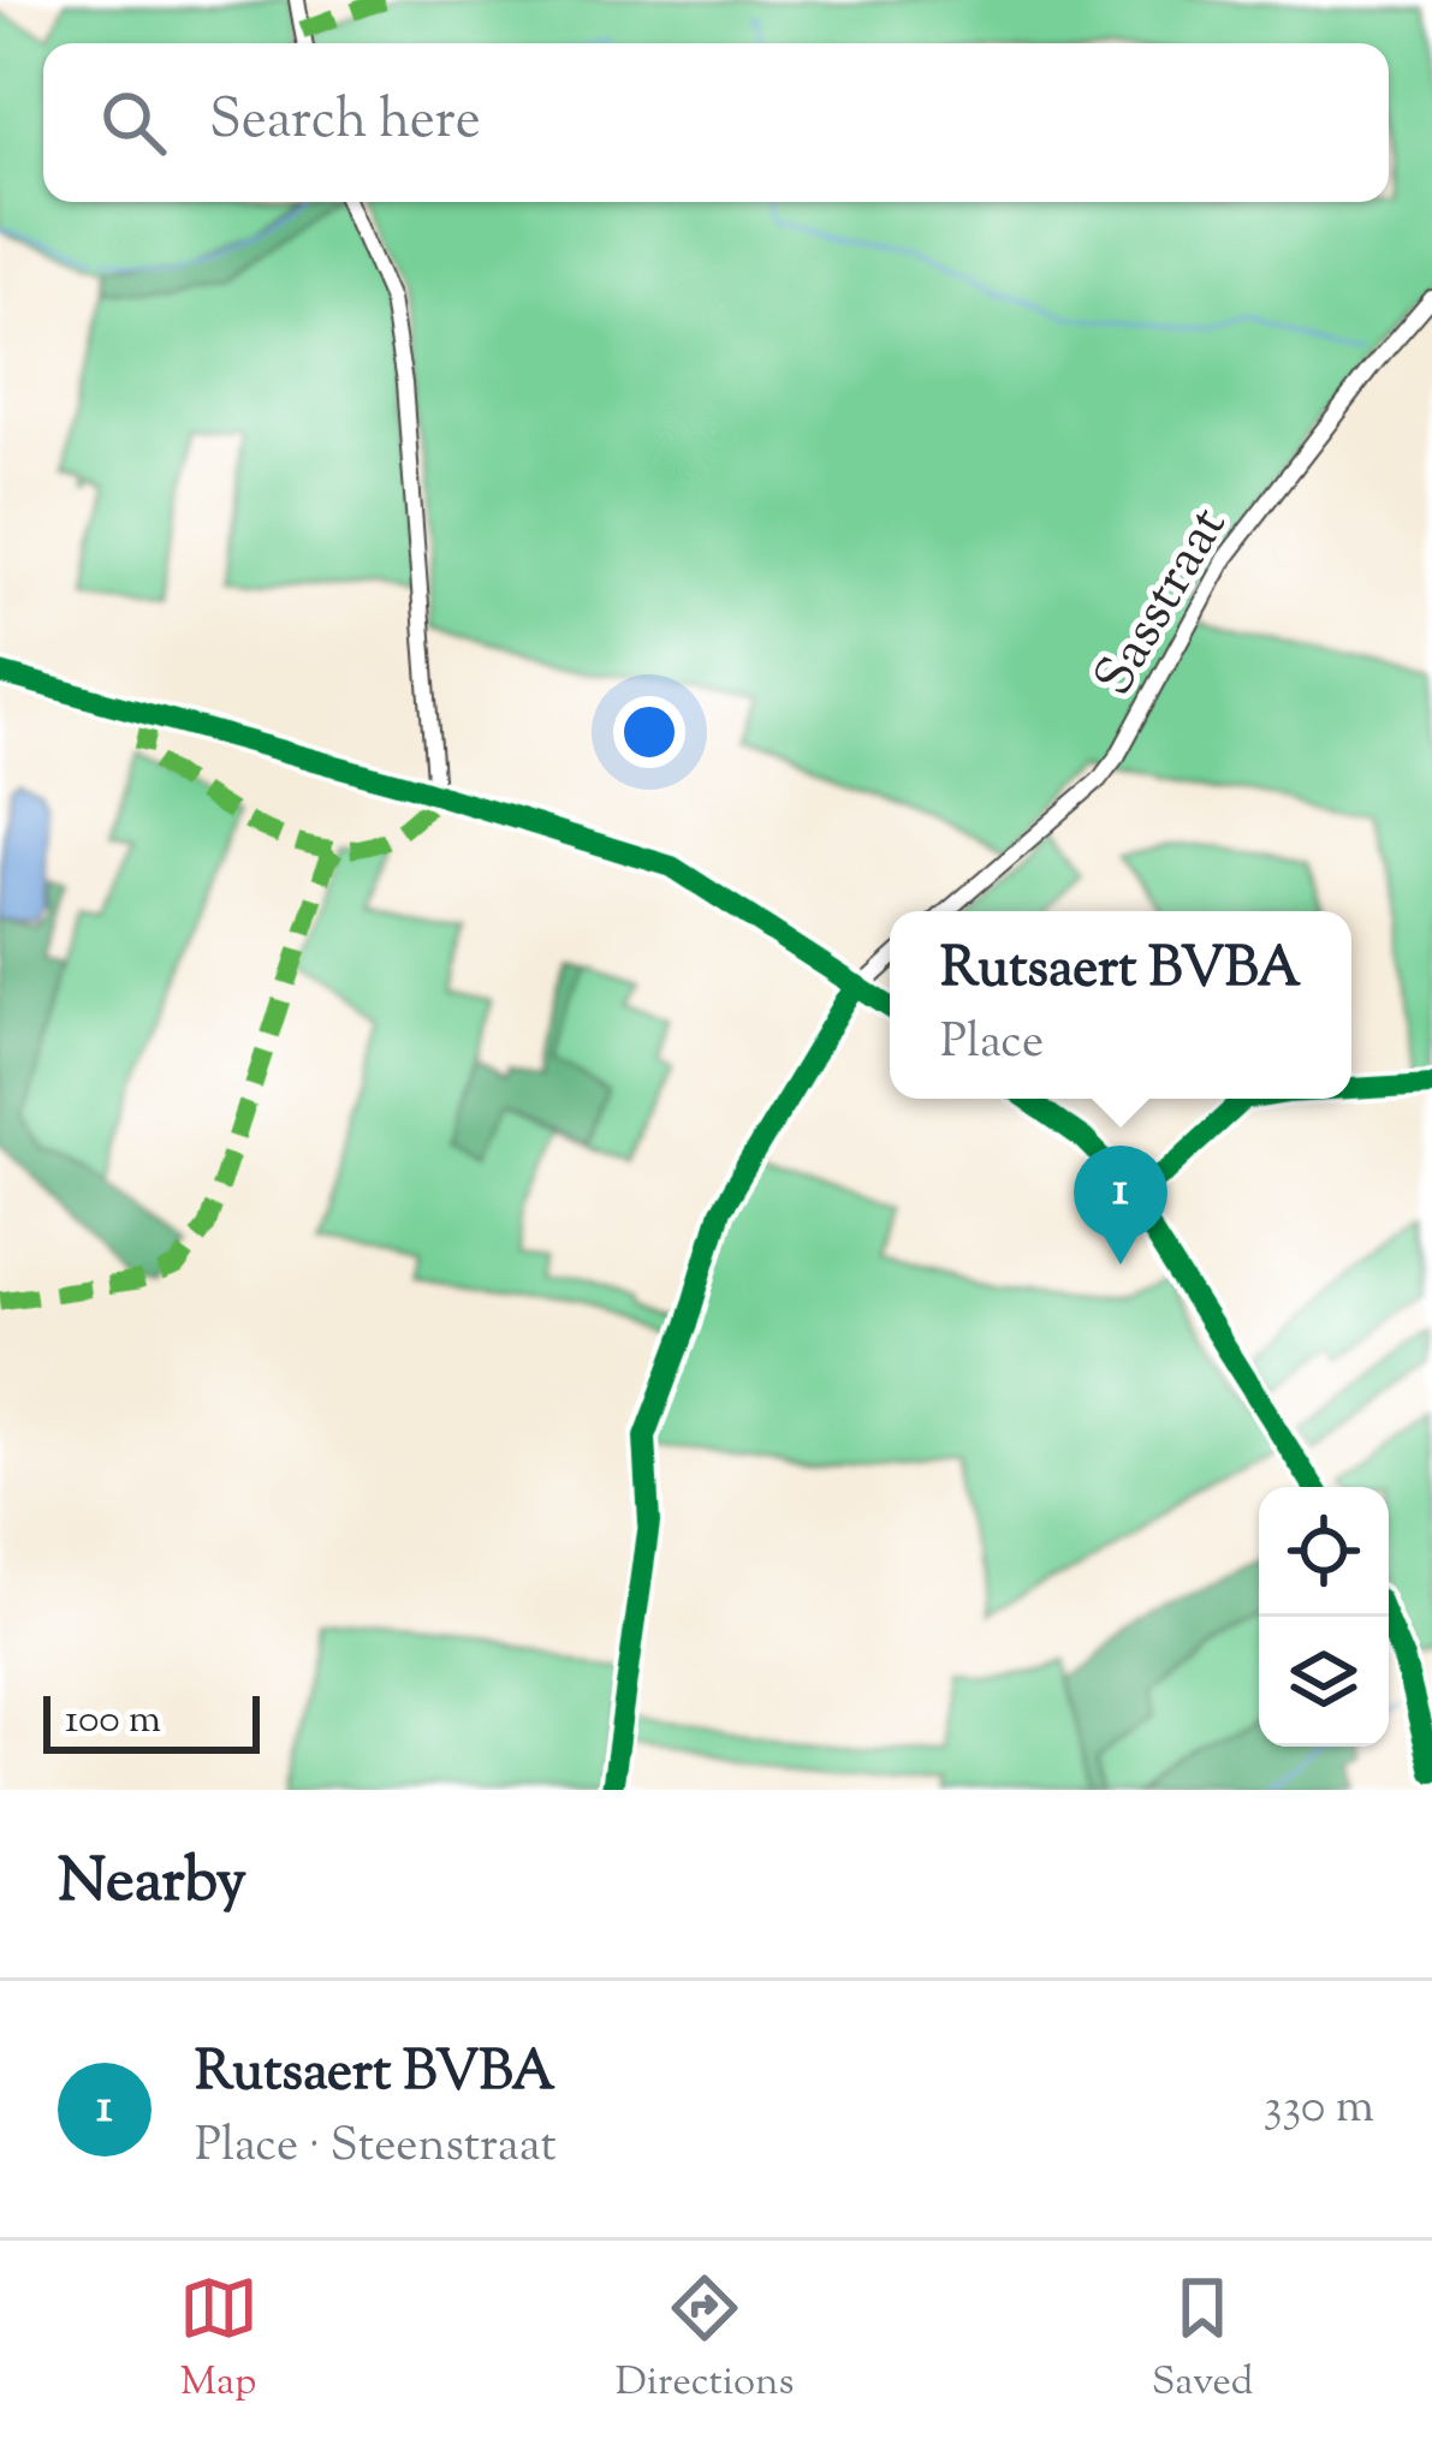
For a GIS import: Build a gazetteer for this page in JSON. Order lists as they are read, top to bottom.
{
  "streets": {
    "street": ["Sasstraat"]
  },
  "scale_bar": "100 m",
  "page": {
    "search": "Search here",
    "popup": ["Rutsaert BVBA", "Place"],
    "pins": "1",
    "scale": "100 m",
    "heading": "Nearby",
    "list": [
      {
        "mark": "1",
        "name": "Rutsaert BVBA",
        "note": "Place · Steenstraat",
        "value": "330 m"
      }
    ],
    "nav": ["Map", "Directions", "Saved"]
  }
}
